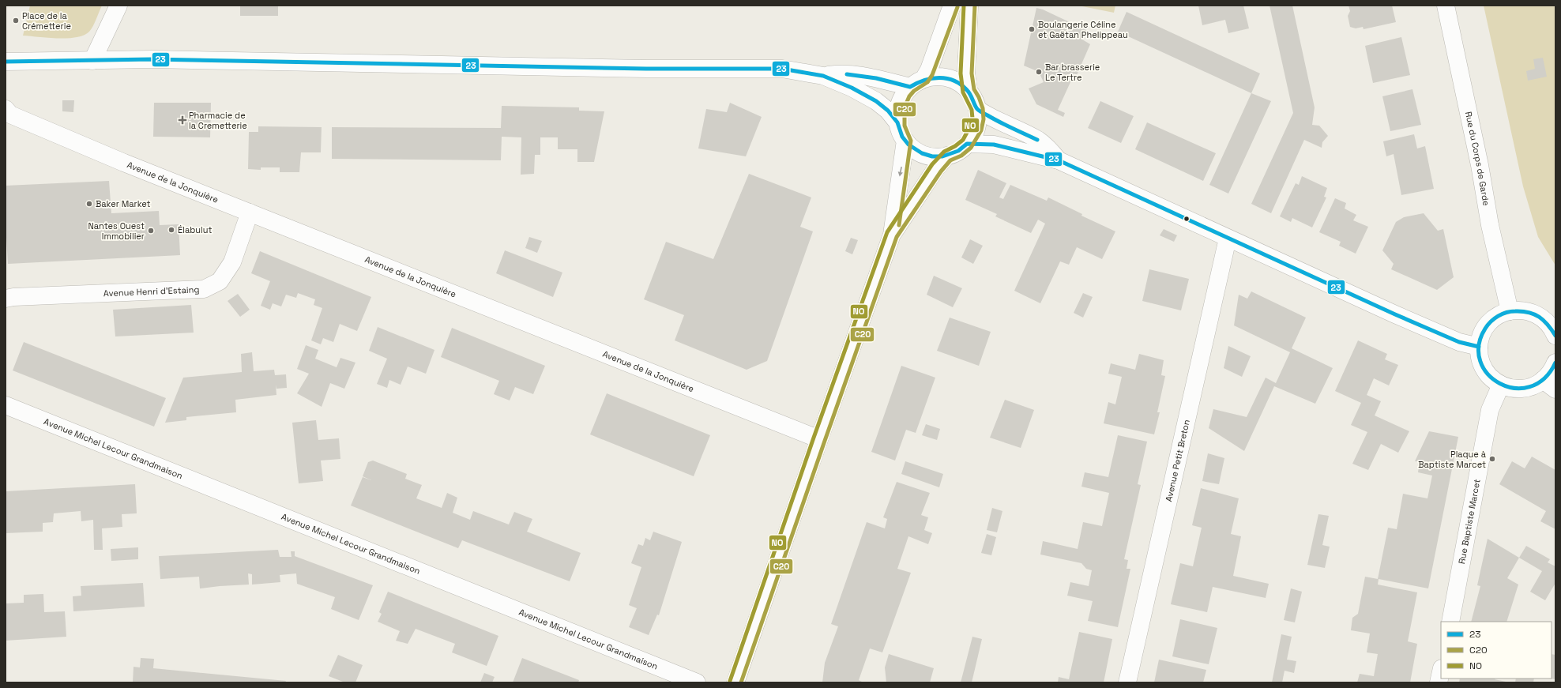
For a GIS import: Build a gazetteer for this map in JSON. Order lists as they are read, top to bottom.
{
  "streets": {
    "street": [
      "Rue du Corps de Garde",
      "Avenue de la Jonquière",
      "Avenue Henri d'Estaing",
      "Avenue Michel Lecour Grandmaison",
      "Avenue Petit Breton",
      "Rue Baptiste Marcet"
    ]
  },
  "crossings": [
    ["Avenue de la Jonquière", "Avenue Henri d'Estaing"]
  ],
  "places": {
    "other": [
      "Place de la Crémetterie",
      "Boulangerie Céline et Gaëtan Phelippeau",
      "Bar brasserie Le Tertre",
      "Baker Market",
      "Élabulut",
      "Nantes Ouest Immobilier",
      "Plaque à Baptiste Marcet"
    ],
    "health": ["Pharmacie de la Cremetterie"]
  },
  "lines": ["transit line C20", "transit line NO", "transit line 23"],
  "legend": ["23", "C20", "NO"]
}
